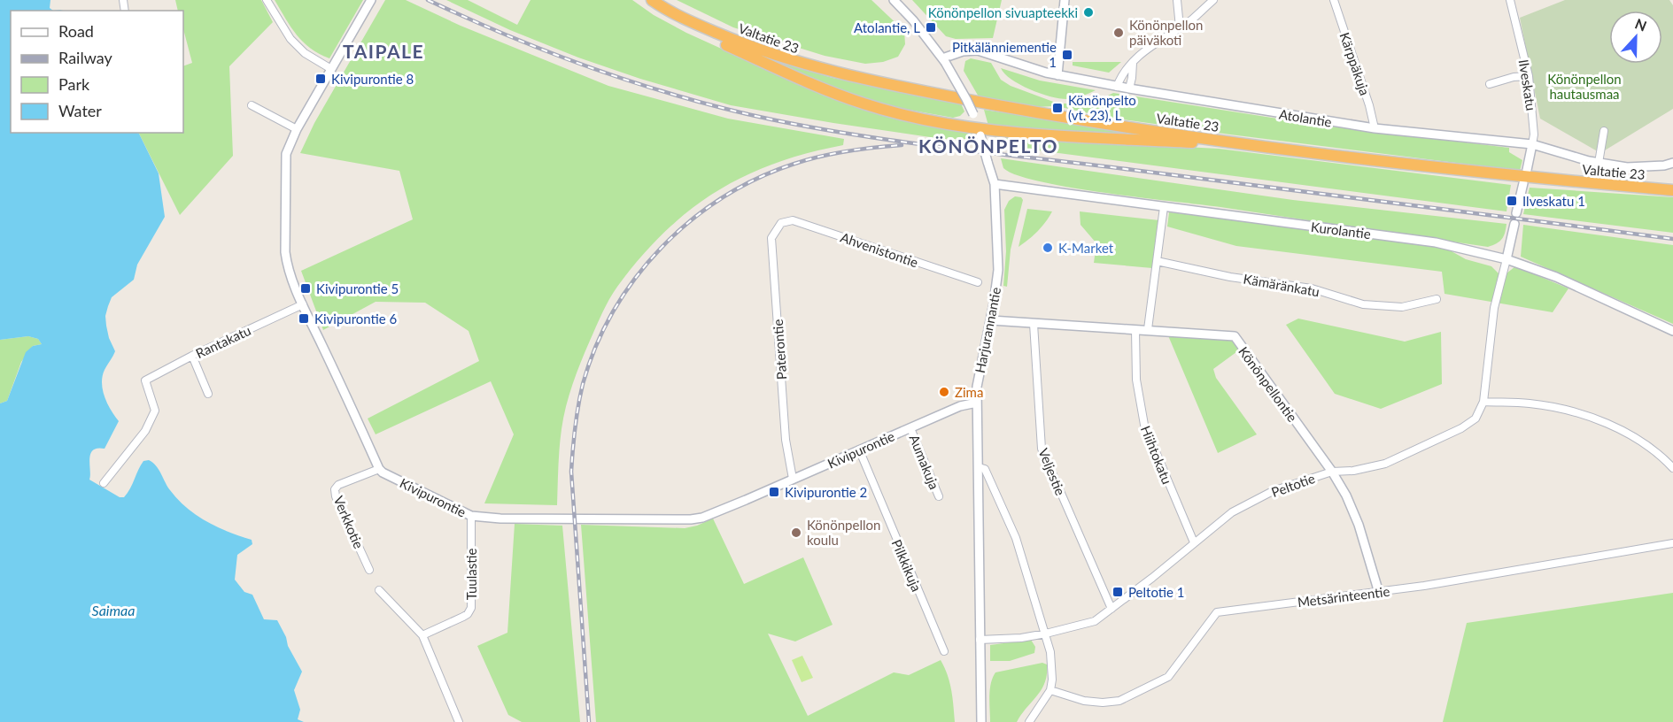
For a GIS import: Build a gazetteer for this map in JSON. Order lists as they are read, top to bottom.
{
  "streets": {
    "highway": ["Valtatie 23"],
    "street": [
      "Kärppäkuja",
      "Ilveskatu",
      "Atolantie",
      "Kurolantie",
      "Ahvenistontie",
      "Kämäränkatu",
      "Harjurannantie",
      "Rantakatu",
      "Paterontie",
      "Könönpellontie",
      "Kivipurontie",
      "Hiihtokatu",
      "Aumakuja",
      "Veljestie",
      "Peltotie",
      "Verkkotie",
      "Pilkkikuja",
      "Tuulastie",
      "Metsärinteentie"
    ]
  },
  "crossings": [
    ["Kärppäkuja", "Atolantie"],
    ["Ilveskatu", "Atolantie"],
    ["Atolantie", "Harjurannantie"],
    ["Kurolantie", "Harjurannantie"],
    ["Kurolantie", "Peltotie"],
    ["Ahvenistontie", "Paterontie"],
    ["Harjurannantie", "Könönpellontie"],
    ["Harjurannantie", "Kivipurontie"],
    ["Harjurannantie", "Peltotie"],
    ["Paterontie", "Kivipurontie"],
    ["Könönpellontie", "Hiihtokatu"],
    ["Könönpellontie", "Veljestie"],
    ["Könönpellontie", "Peltotie"],
    ["Könönpellontie", "Metsärinteentie"],
    ["Kivipurontie", "Aumakuja"],
    ["Kivipurontie", "Verkkotie"],
    ["Kivipurontie", "Pilkkikuja"],
    ["Kivipurontie", "Tuulastie"],
    ["Hiihtokatu", "Peltotie"],
    ["Veljestie", "Peltotie"]
  ],
  "districts": ["TAIPALE", "KÖNÖNPELTO"],
  "water": ["Saimaa"],
  "parks": ["Könönpellon hautausmaa"],
  "places": {
    "other": [
      "Könönpellon sivuapteekki",
      "Könönpellon päiväkoti",
      "K-Market",
      "Zima",
      "Könönpellon koulu"
    ],
    "transit": [
      "Atolantie, L",
      "Pitkälänniementie 1",
      "Kivipurontie 8",
      "Könönpelto (vt. 23), L",
      "Ilveskatu 1",
      "Kivipurontie 5",
      "Kivipurontie 6",
      "Kivipurontie 2",
      "Peltotie 1"
    ]
  },
  "legend": [
    "Road",
    "Railway",
    "Park",
    "Water"
  ],
  "north": "top"
}
